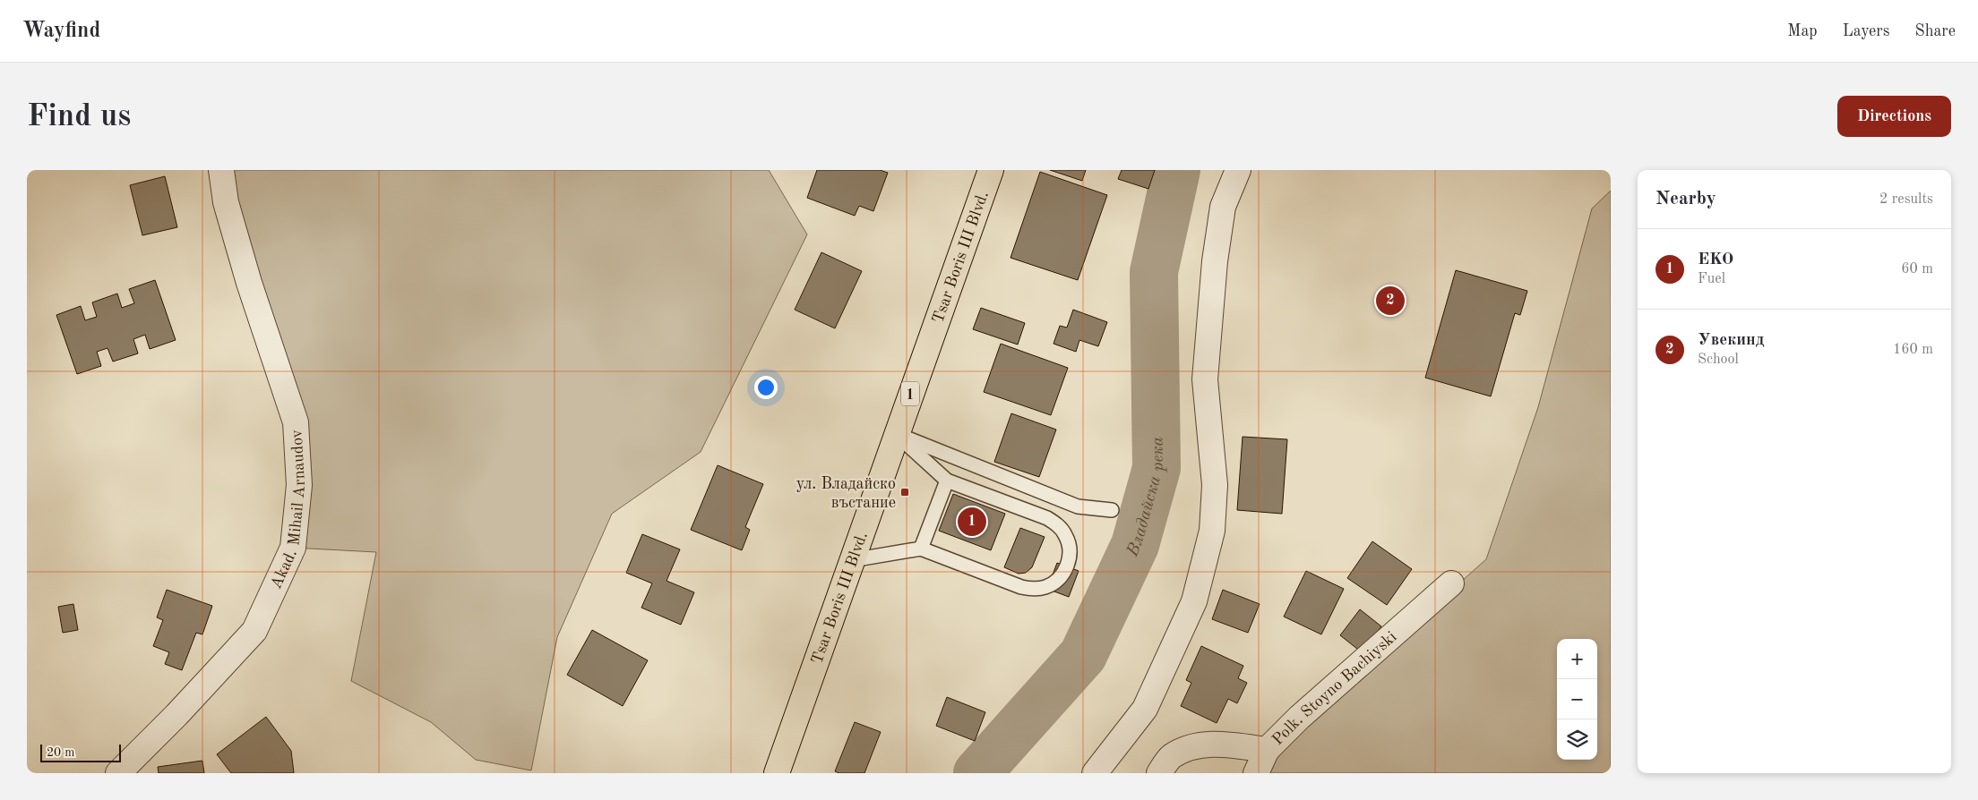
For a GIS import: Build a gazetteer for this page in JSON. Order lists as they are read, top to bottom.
{
  "streets": {
    "main road": ["Tsar Boris III Blvd.", "1"],
    "street": ["Akad. Mihail Arnaudov", "Polk. Stoyno Bachiyski"]
  },
  "water": ["Владайска река"],
  "places": {
    "transit": ["ул. Владайско въстание"]
  },
  "scale_bar": "20 m",
  "page": {
    "header": "Wayfind",
    "nav": ["Map", "Layers", "Share"],
    "buttons": "Directions",
    "title": "Find us",
    "heading": ["Nearby", "2 results"],
    "list": [
      {
        "mark": "1",
        "name": "EKO",
        "note": "Fuel",
        "value": "60 m"
      },
      {
        "mark": "2",
        "name": "Увекинд",
        "note": "School",
        "value": "160 m"
      }
    ],
    "pins": ["2", "1"],
    "map_buttons": ["+", "−"],
    "scale": "20 m"
  }
}
